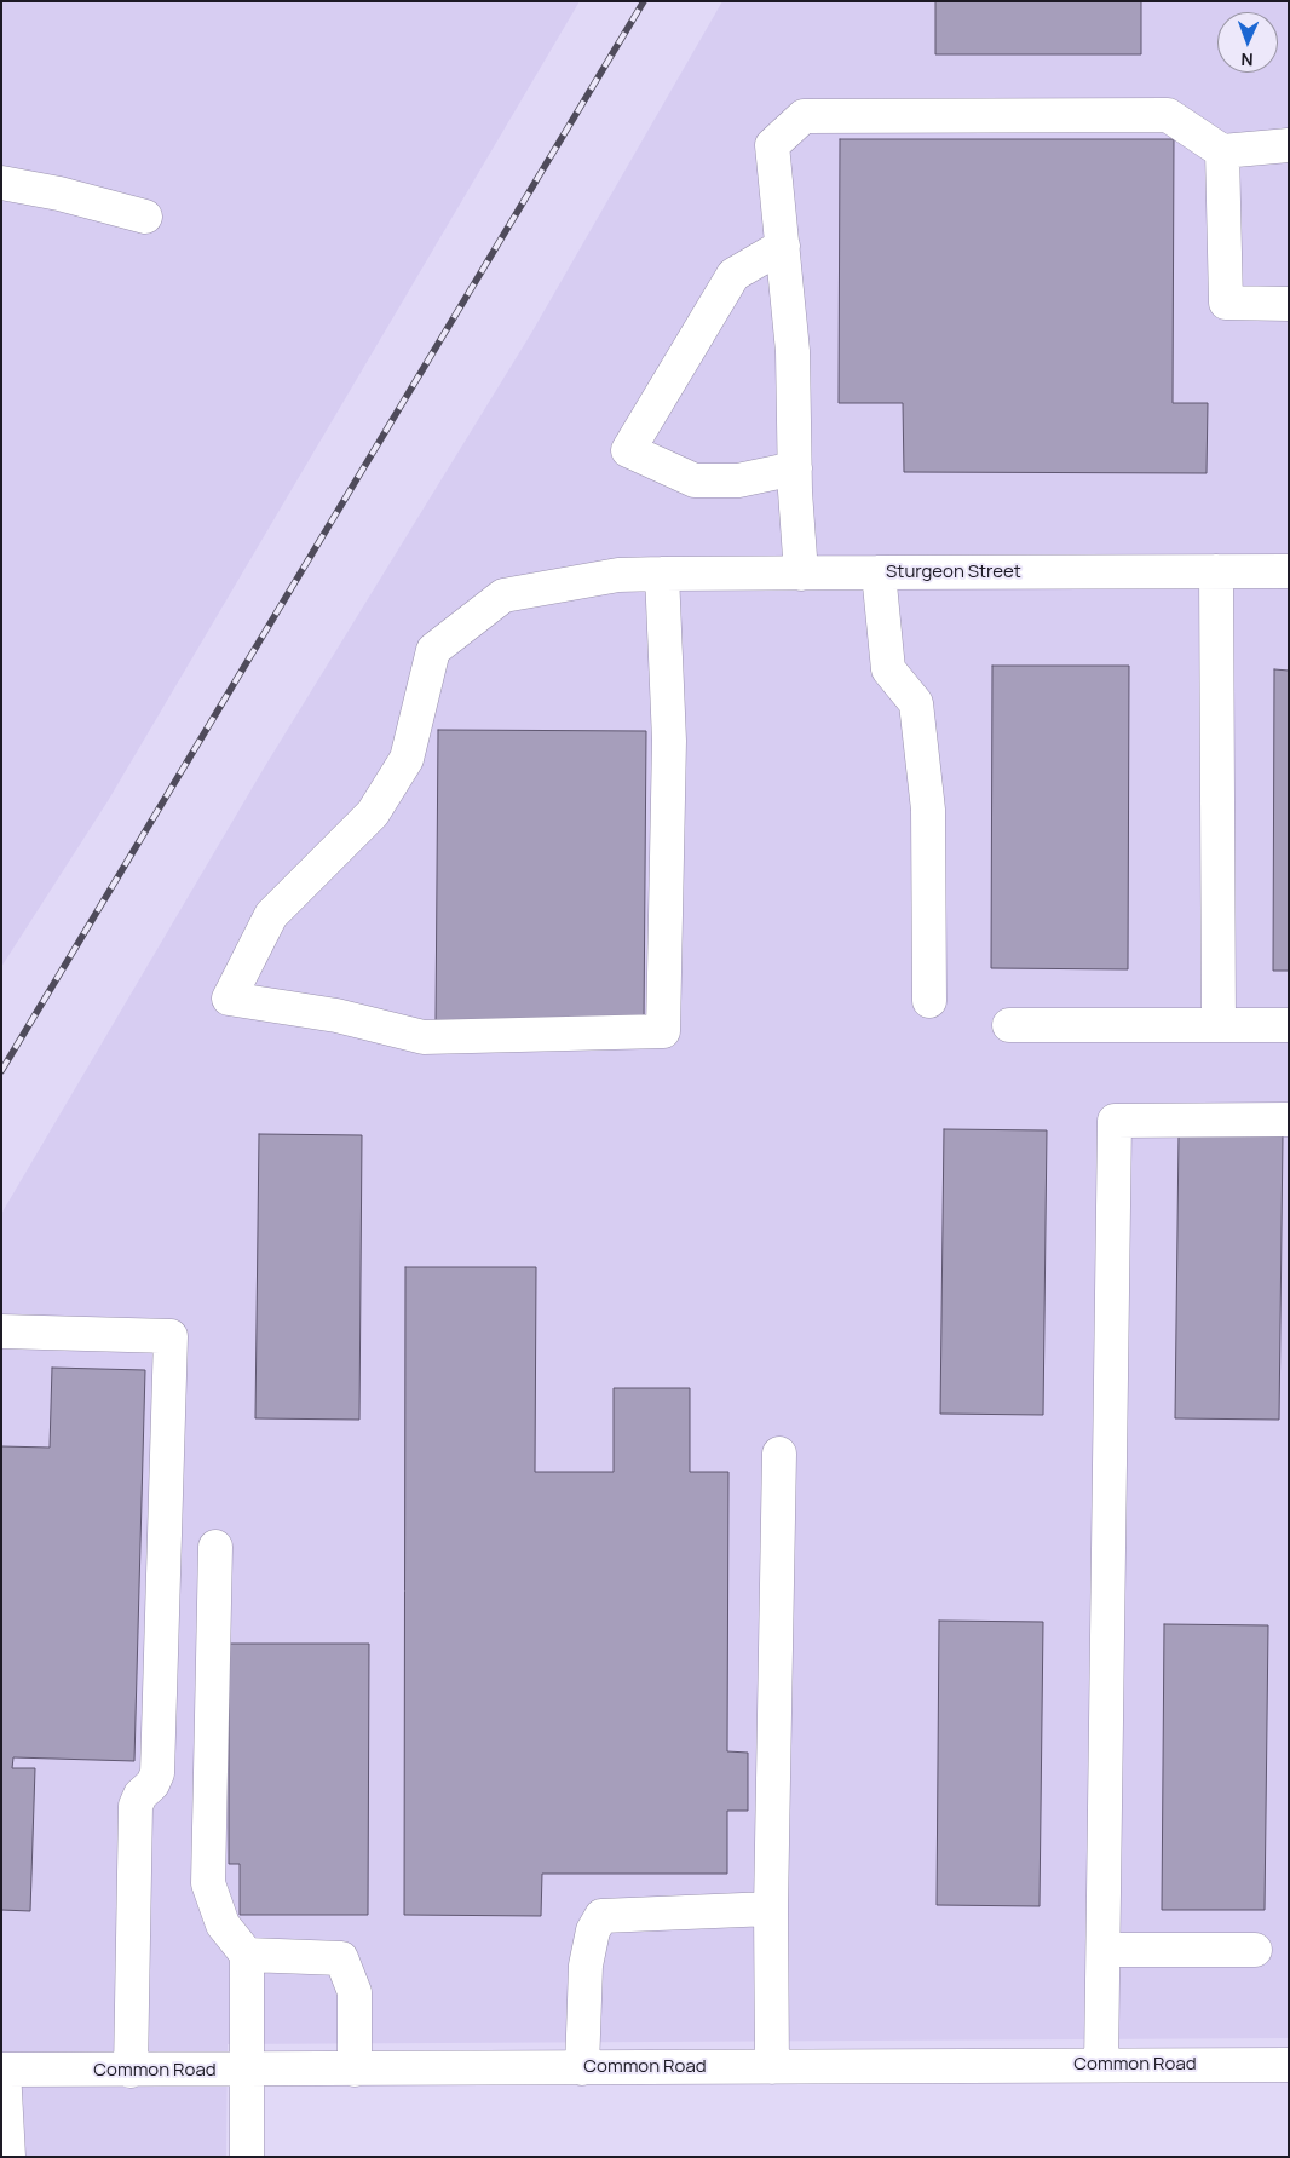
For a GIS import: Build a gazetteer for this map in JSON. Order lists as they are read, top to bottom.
{
  "streets": {
    "street": ["Sturgeon Street", "Common Road"]
  },
  "north": "bottom"
}
